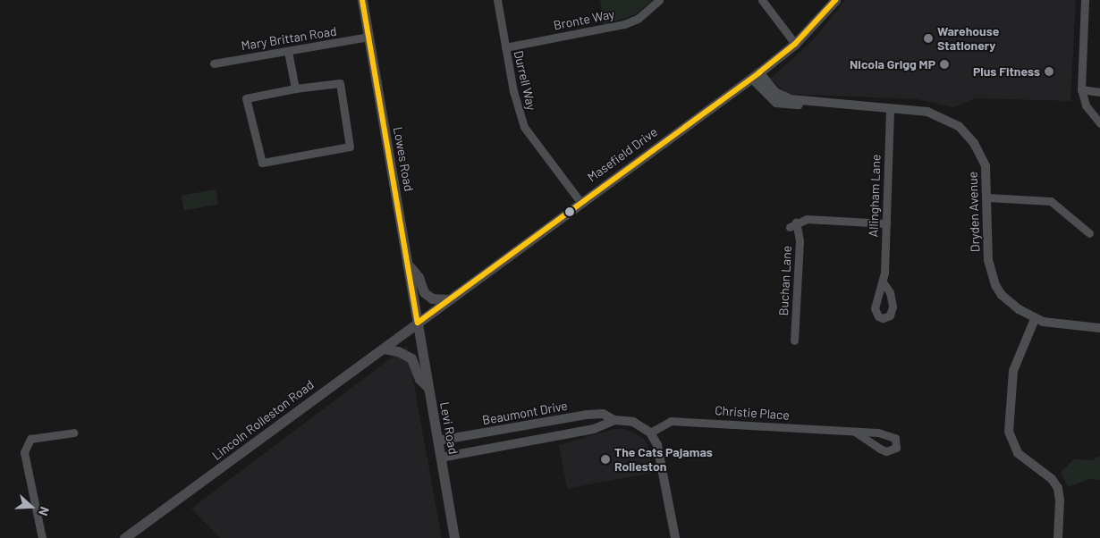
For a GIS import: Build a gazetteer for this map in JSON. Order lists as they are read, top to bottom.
{
  "streets": {
    "main road": [
      "Masefield Drive",
      "Lowes Road",
      "Lincoln Rolleston Road",
      "Levi Road"
    ],
    "street": [
      "Bronte Way",
      "Mary Brittan Road",
      "Durrell Way",
      "Allingham Lane",
      "Dryden Avenue",
      "Buchan Lane",
      "Beaumont Drive",
      "Christie Place"
    ]
  },
  "crossings": [
    ["Bronte Way", "Durrell Way"],
    ["Mary Brittan Road", "Lowes Road"],
    ["Durrell Way", "Masefield Drive"],
    ["Masefield Drive", "Lowes Road"],
    ["Masefield Drive", "Dryden Avenue"],
    ["Masefield Drive", "Lincoln Rolleston Road"],
    ["Masefield Drive", "Levi Road"],
    ["Lowes Road", "Lincoln Rolleston Road"],
    ["Lowes Road", "Levi Road"],
    ["Allingham Lane", "Dryden Avenue"],
    ["Allingham Lane", "Buchan Lane"],
    ["Beaumont Drive", "Christie Place"],
    ["Beaumont Drive", "Levi Road"],
    ["Lincoln Rolleston Road", "Levi Road"]
  ],
  "places": [
    "Warehouse Stationery",
    "Nicola Grigg MP",
    "Plus Fitness",
    "The Cats Pajamas Rolleston"
  ],
  "north": "right"
}
